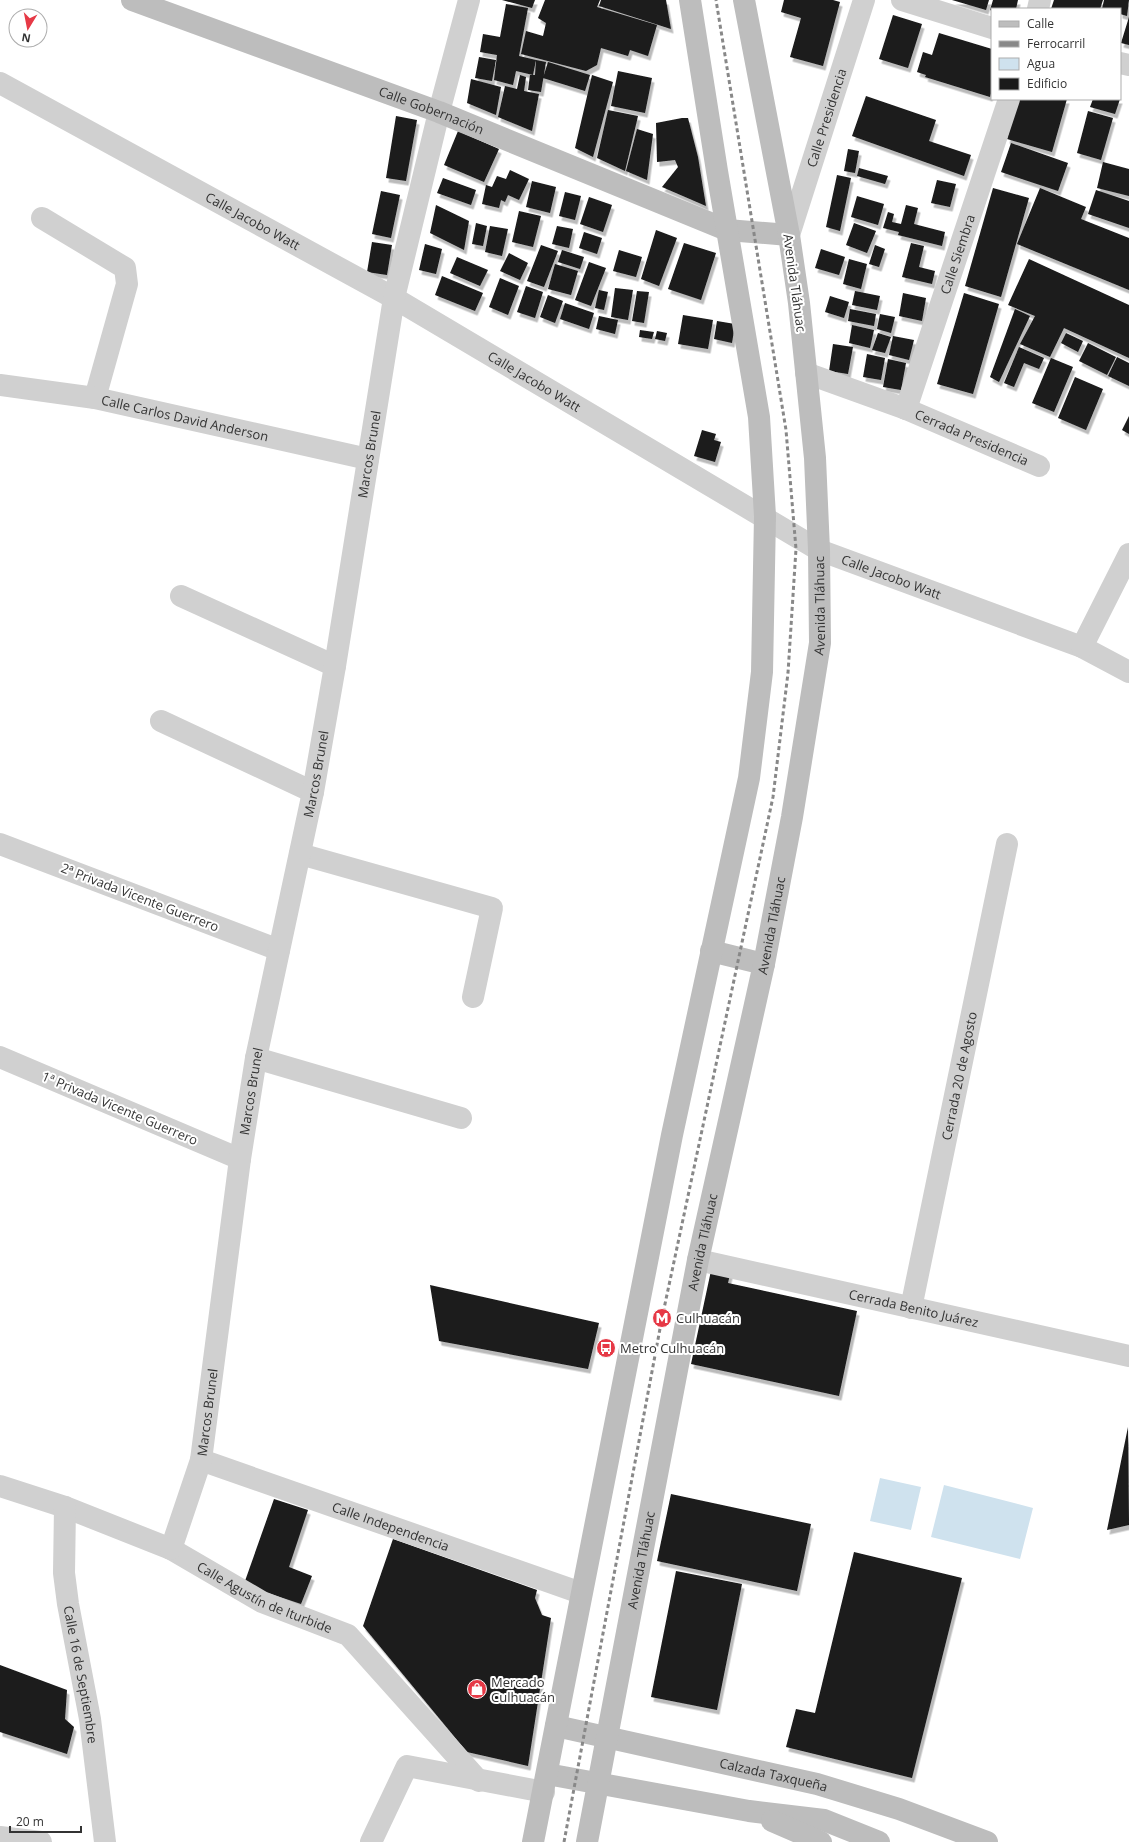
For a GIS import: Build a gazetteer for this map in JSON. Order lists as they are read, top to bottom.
{
  "streets": {
    "main road": ["Calle Gobernación", "Avenida Tláhuac", "Calzada Taxqueña"],
    "street": [
      "Calle Presidencia",
      "Calle Jacobo Watt",
      "Calle Siembra",
      "Calle Carlos David Anderson",
      "Cerrada Presidencia",
      "Marcos Brunel",
      "2ª Privada Vicente Guerrero",
      "Cerrada 20 de Agosto",
      "1ª Privada Vicente Guerrero",
      "Cerrada Benito Juárez",
      "Calle Independencia",
      "Calle Agustín de Iturbide",
      "Calle 16 de Septiembre"
    ]
  },
  "crossings": [
    ["Calle Gobernación", "Calle Presidencia"],
    ["Calle Gobernación", "Avenida Tláhuac"],
    ["Calle Gobernación", "Marcos Brunel"],
    ["Calle Presidencia", "Avenida Tláhuac"],
    ["Calle Jacobo Watt", "Avenida Tláhuac"],
    ["Calle Jacobo Watt", "Marcos Brunel"],
    ["Calle Siembra", "Cerrada Presidencia"],
    ["Avenida Tláhuac", "Cerrada Benito Juárez"],
    ["Avenida Tláhuac", "Calzada Taxqueña"],
    ["Calle Carlos David Anderson", "Marcos Brunel"],
    ["Marcos Brunel", "2ª Privada Vicente Guerrero"],
    ["Marcos Brunel", "1ª Privada Vicente Guerrero"],
    ["Marcos Brunel", "Calle Independencia"],
    ["Marcos Brunel", "Calle Agustín de Iturbide"],
    ["Cerrada 20 de Agosto", "Cerrada Benito Juárez"],
    ["Calle Agustín de Iturbide", "Calle 16 de Septiembre"]
  ],
  "places": {
    "metro station": ["Culhuacán"],
    "bus stop": ["Metro Culhuacán"],
    "shop": ["Mercado Culhuacán"]
  },
  "legend": [
    "Calle",
    "Ferrocarril",
    "Agua",
    "Edificio"
  ],
  "scale_bar": "20 m",
  "north": "bottom"
}
